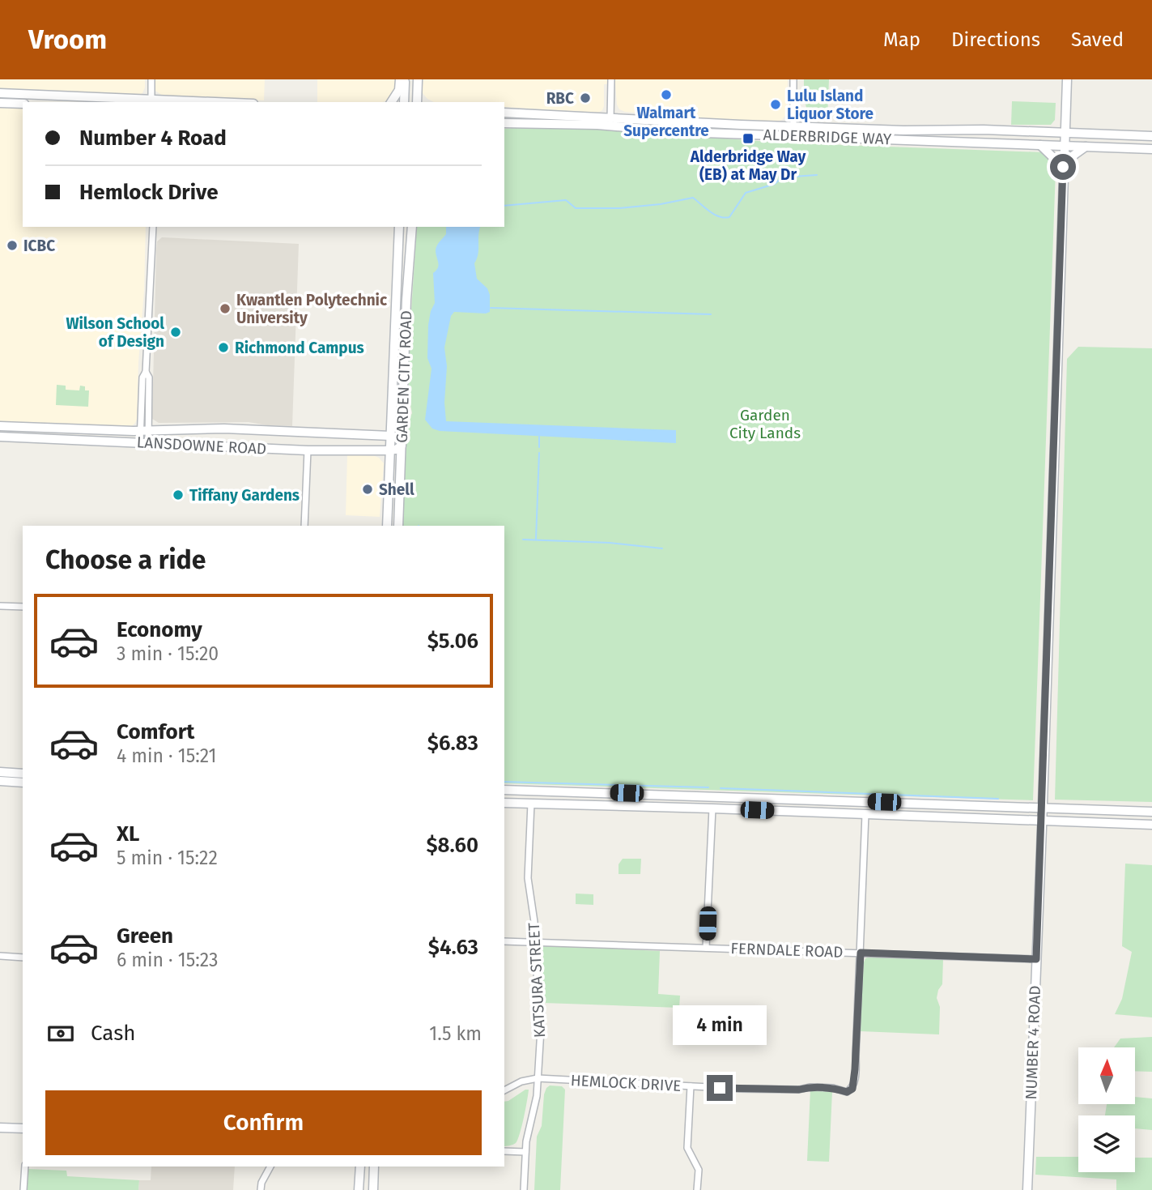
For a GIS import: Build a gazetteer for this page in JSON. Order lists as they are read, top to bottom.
{
  "streets": {
    "main road": [
      "ALDERBRIDGE WAY",
      "GARDEN CITY ROAD",
      "LANSDOWNE ROAD",
      "NUMBER 4 ROAD"
    ],
    "street": ["FERNDALE ROAD", "KATSURA STREET", "HEMLOCK DRIVE"]
  },
  "crossings": [
    ["ALDERBRIDGE WAY", "NUMBER 4 ROAD"],
    ["GARDEN CITY ROAD", "LANSDOWNE ROAD"],
    ["FERNDALE ROAD", "KATSURA STREET"],
    ["FERNDALE ROAD", "NUMBER 4 ROAD"],
    ["FERNDALE ROAD", "HEMLOCK DRIVE"],
    ["KATSURA STREET", "HEMLOCK DRIVE"]
  ],
  "parks": ["Garden City Lands"],
  "places": {
    "other": [
      "Walmart Supercentre",
      "RBC",
      "Lulu Island Liquor Store",
      "ICBC",
      "Kwantlen Polytechnic University",
      "Wilson School of Design",
      "Richmond Campus",
      "Shell",
      "Tiffany Gardens"
    ],
    "transit": ["Alderbridge Way (EB) at May Dr"]
  },
  "north": "top",
  "page": {
    "header": "Vroom",
    "nav": ["Map", "Directions", "Saved"],
    "banner": ["Number 4 Road", "Hemlock Drive"],
    "heading": "Choose a ride",
    "list": [
      {
        "name": "Economy",
        "note": "3 min · 15:20",
        "value": "$5.06"
      },
      {
        "name": "Comfort",
        "note": "4 min · 15:21",
        "value": "$6.83"
      },
      {
        "name": "XL",
        "note": "5 min · 15:22",
        "value": "$8.60"
      },
      {
        "name": "Green",
        "note": "6 min · 15:23",
        "value": "$4.63"
      }
    ],
    "pay": ["Cash", "1.5 km"],
    "bubble": "4 min",
    "buttons": "Confirm"
  }
}
